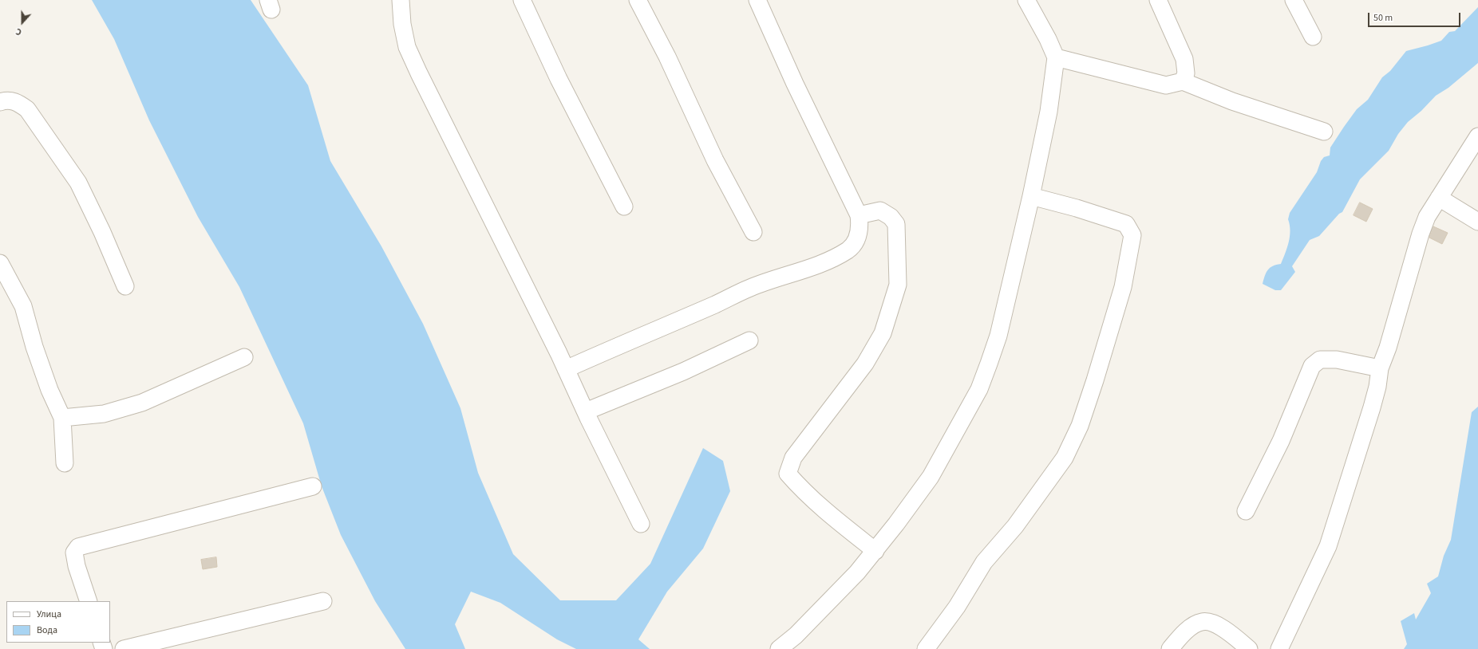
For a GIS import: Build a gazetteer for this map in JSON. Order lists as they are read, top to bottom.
{
  "legend": ["Улица", "Вода"],
  "scale_bar": "50 m",
  "north": "bottom"
}
